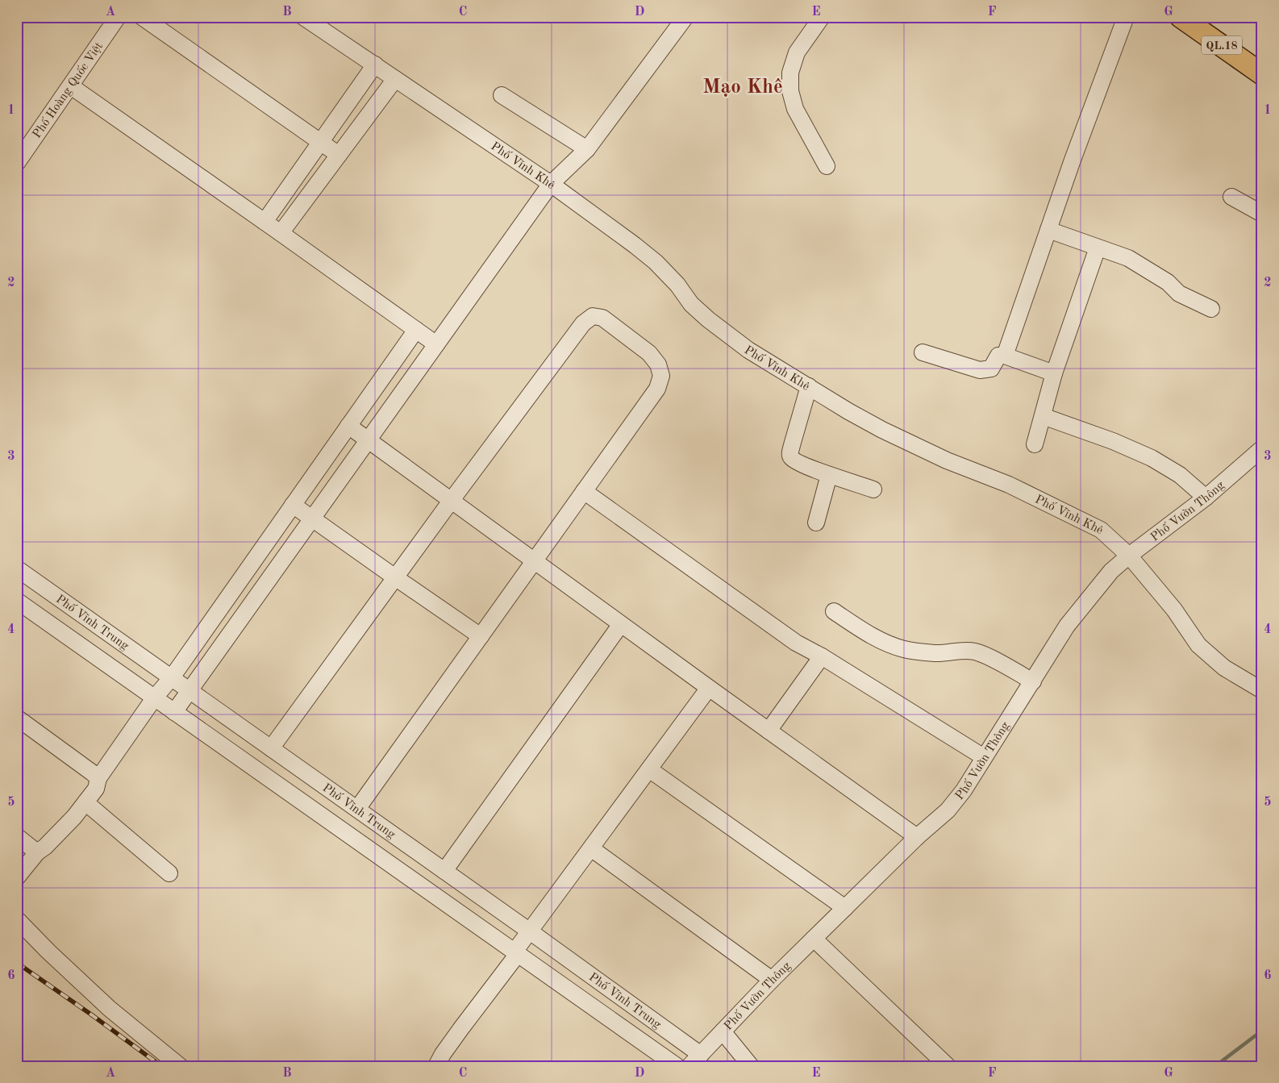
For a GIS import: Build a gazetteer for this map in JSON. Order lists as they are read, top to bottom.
{
  "streets": {
    "main road": ["QL.18"],
    "street": [
      "Phố Hoàng Quốc Việt",
      "Phố Vĩnh Khê",
      "Phố Vườn Thông",
      "Phố Vĩnh Trung"
    ]
  },
  "crossings": [
    ["Phố Vĩnh Khê", "Phố Vườn Thông"],
    ["Phố Vườn Thông", "Phố Vĩnh Trung"]
  ],
  "districts": ["Mạo Khê"],
  "grid": {
    "columns": [
      "A",
      "B",
      "C",
      "D",
      "E",
      "F",
      "G"
    ],
    "rows": [
      "1",
      "2",
      "3",
      "4",
      "5",
      "6"
    ]
  }
}
